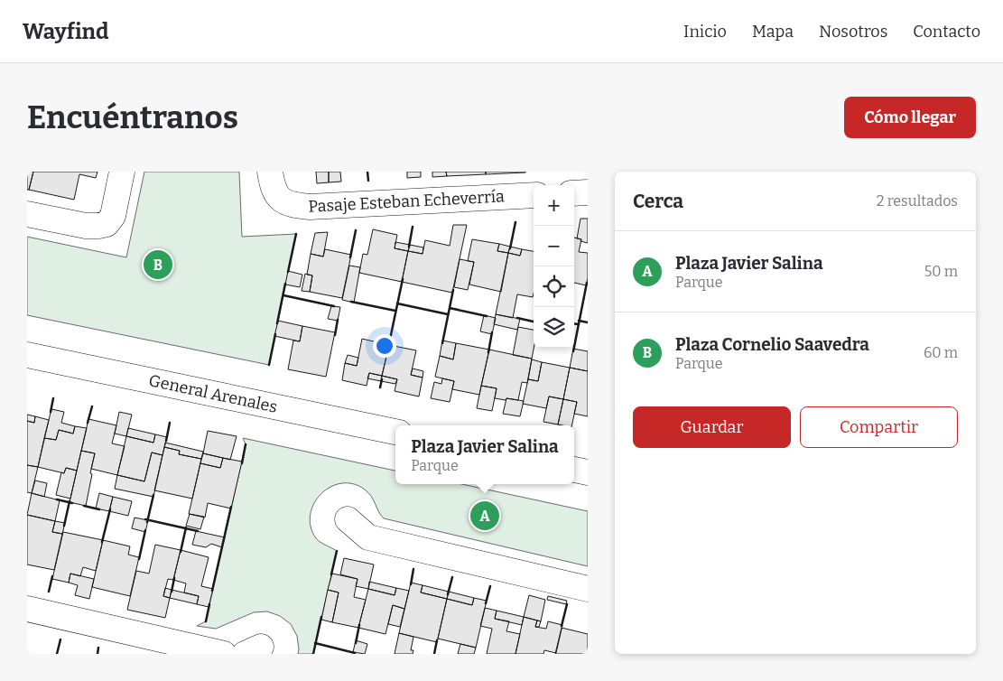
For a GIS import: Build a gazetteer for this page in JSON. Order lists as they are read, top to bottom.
{
  "streets": {
    "street": ["Pasaje Esteban Echeverría", "General Arenales"]
  },
  "page": {
    "header": "Wayfind",
    "nav": [
      "Inicio",
      "Mapa",
      "Nosotros",
      "Contacto"
    ],
    "buttons": [
      "Cómo llegar",
      ["Guardar", "Compartir"]
    ],
    "title": "Encuéntranos",
    "heading": ["Cerca", "2 resultados"],
    "map_buttons": ["+", "−"],
    "list": [
      {
        "mark": "A",
        "name": "Plaza Javier Salina",
        "note": "Parque",
        "value": "50 m"
      },
      {
        "mark": "B",
        "name": "Plaza Cornelio Saavedra",
        "note": "Parque",
        "value": "60 m"
      }
    ],
    "pins": ["B", "A"],
    "popup": ["Plaza Javier Salina", "Parque"]
  }
}
